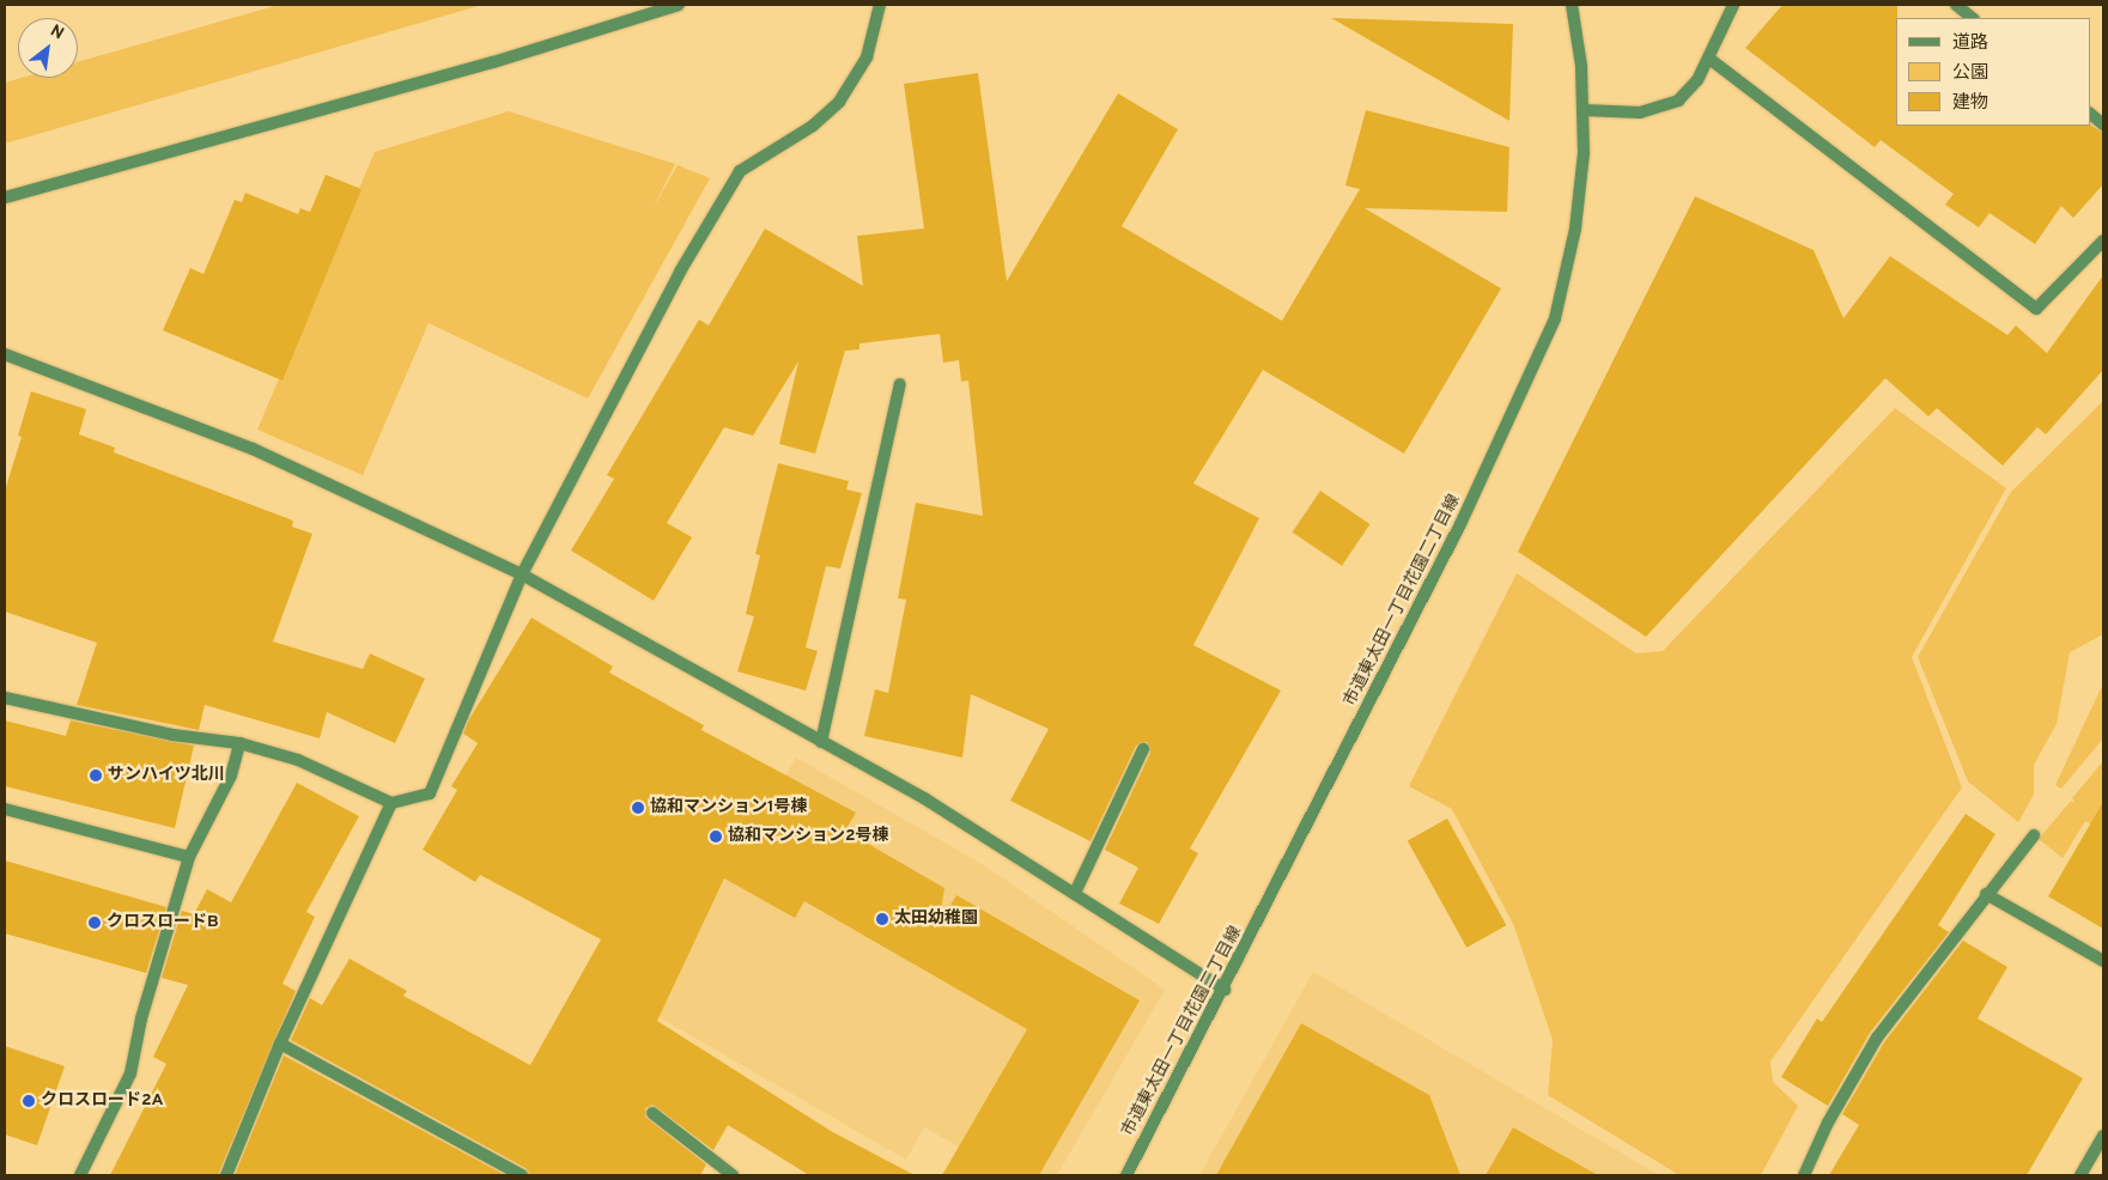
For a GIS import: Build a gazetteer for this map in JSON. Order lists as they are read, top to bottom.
{
  "streets": {
    "street": ["市道東太田一丁目花園二丁目線"]
  },
  "places": [
    "サンハイツ北川",
    "協和マンション1号棟",
    "協和マンション2号棟",
    "太田幼稚園",
    "クロスロードB",
    "クロスロード2A"
  ],
  "legend": ["道路", "公園", "建物"],
  "north": "top right"
}
